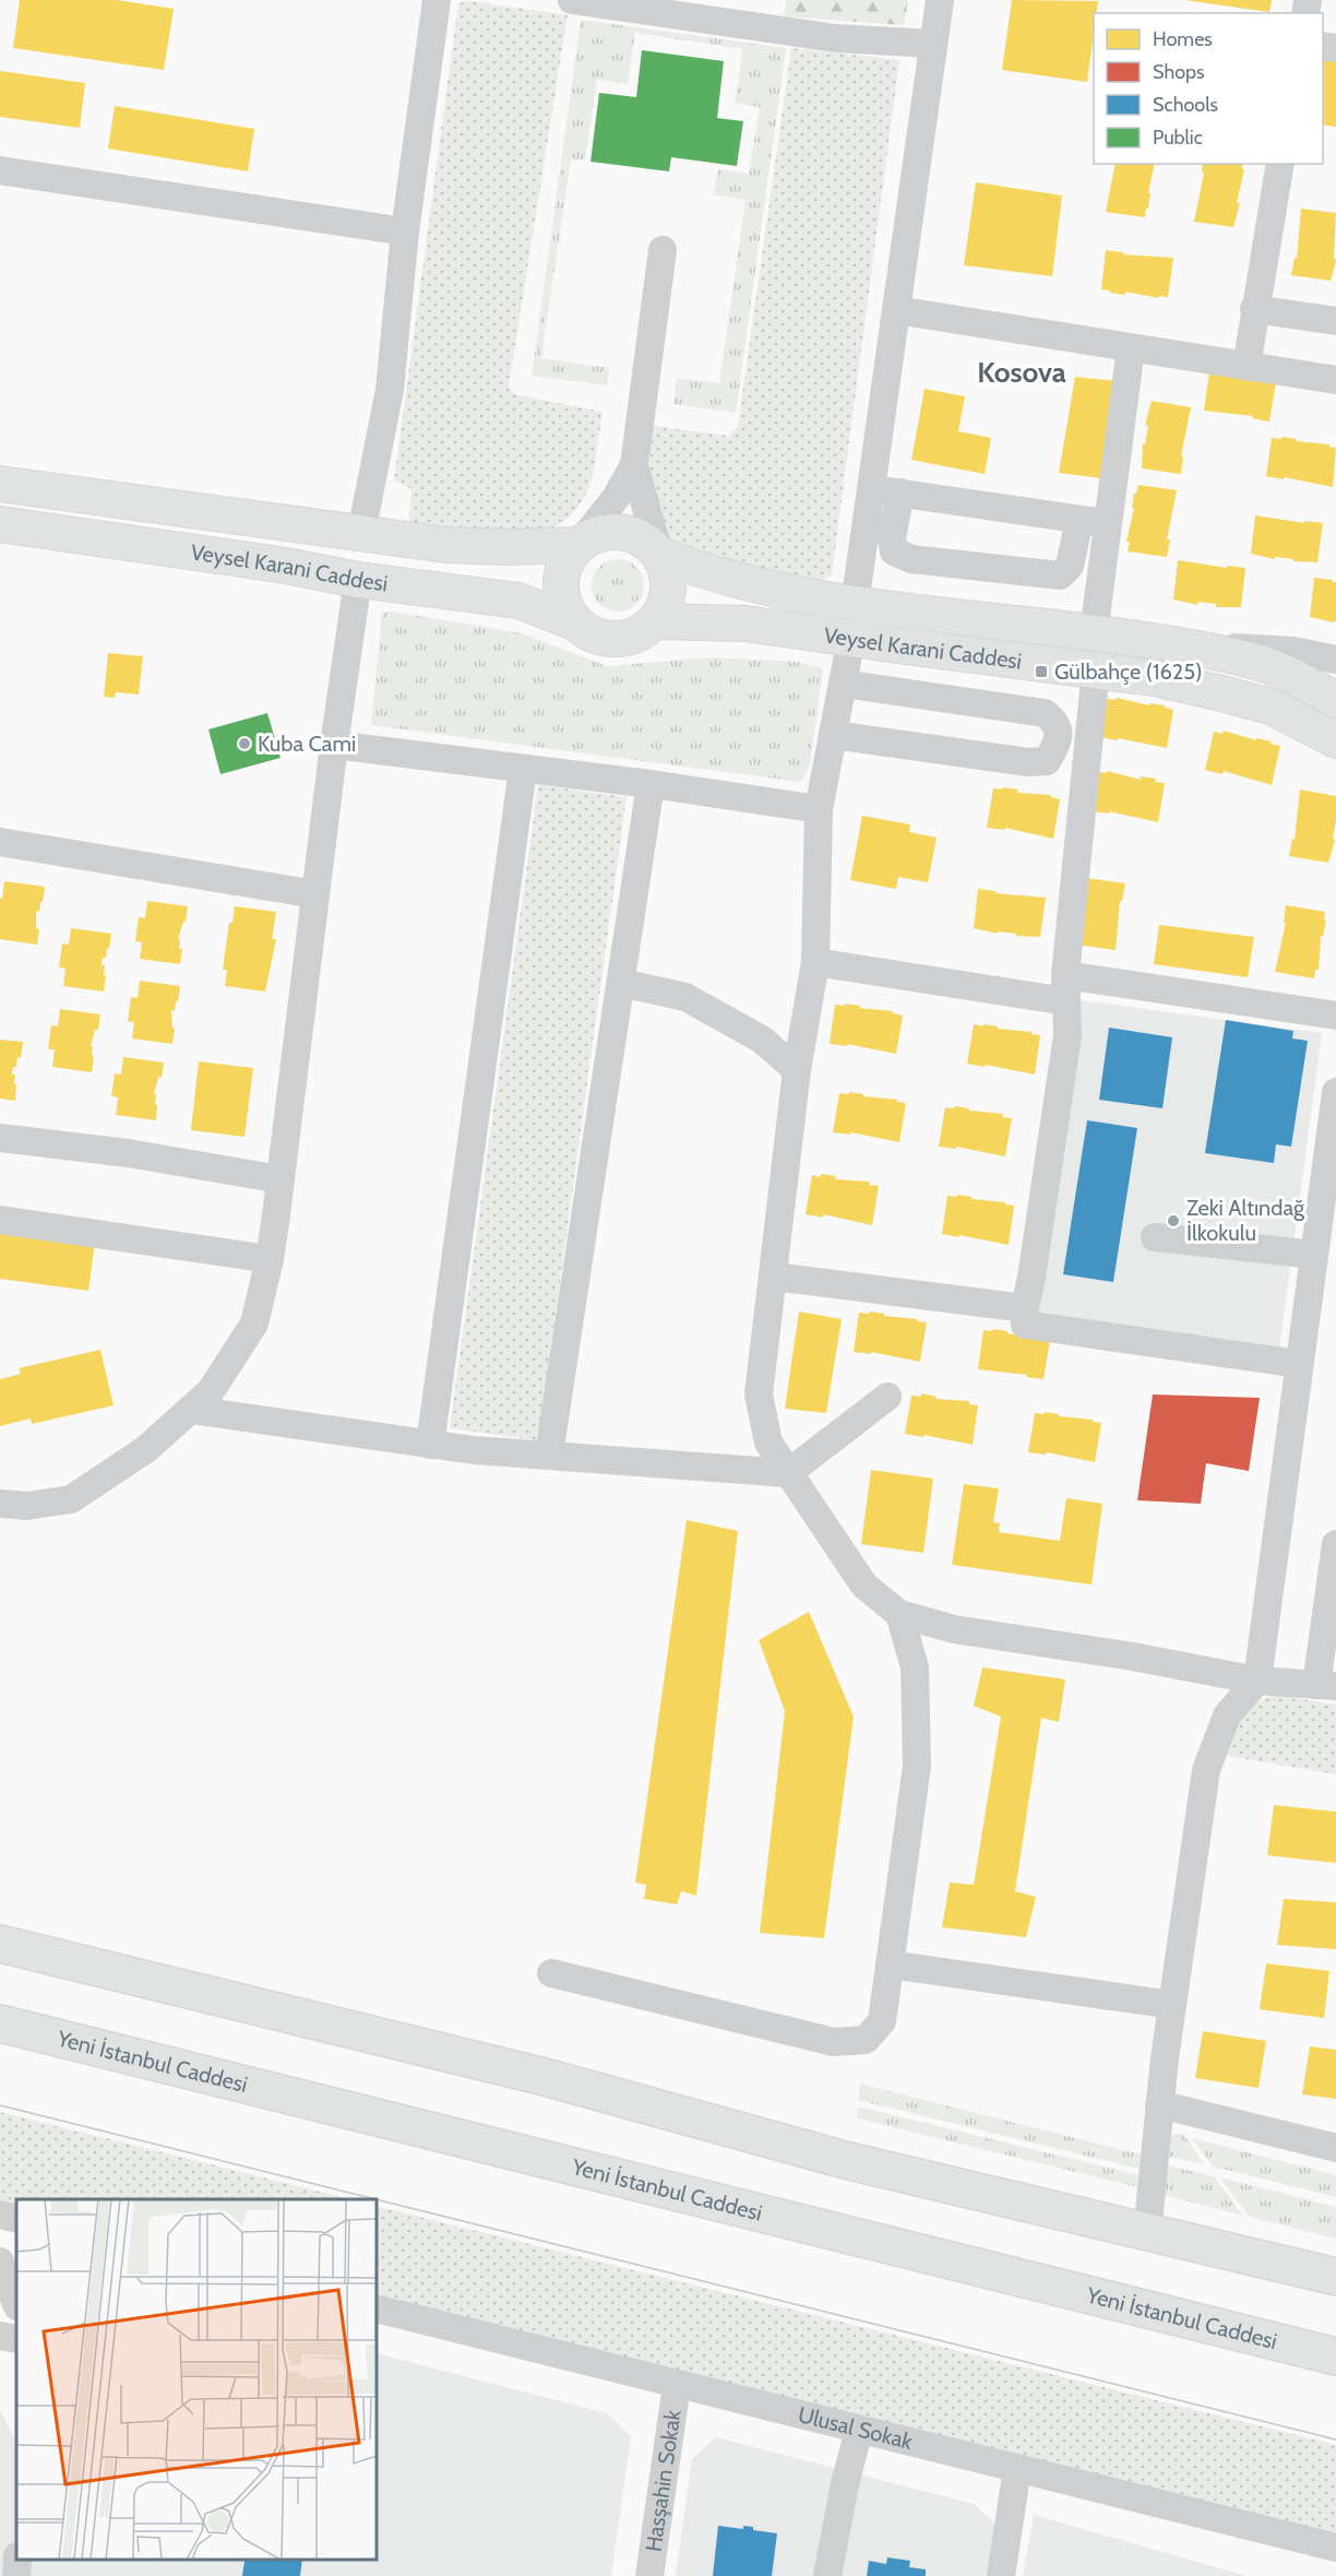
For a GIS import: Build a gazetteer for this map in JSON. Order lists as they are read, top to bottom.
{
  "streets": {
    "highway": ["Yeni İstanbul Caddesi"],
    "main road": ["Veysel Karani Caddesi"],
    "street": ["Ulusal Sokak", "Hasşahin Sokak"]
  },
  "crossings": [
    ["Ulusal Sokak", "Hasşahin Sokak"]
  ],
  "districts": ["Kosova"],
  "places": {
    "transit": ["Gülbahçe (1625)"],
    "other": ["Kuba Cami", "Zeki Altındağ İlkokulu"]
  },
  "legend": [
    "Homes",
    "Shops",
    "Schools",
    "Public"
  ]
}
